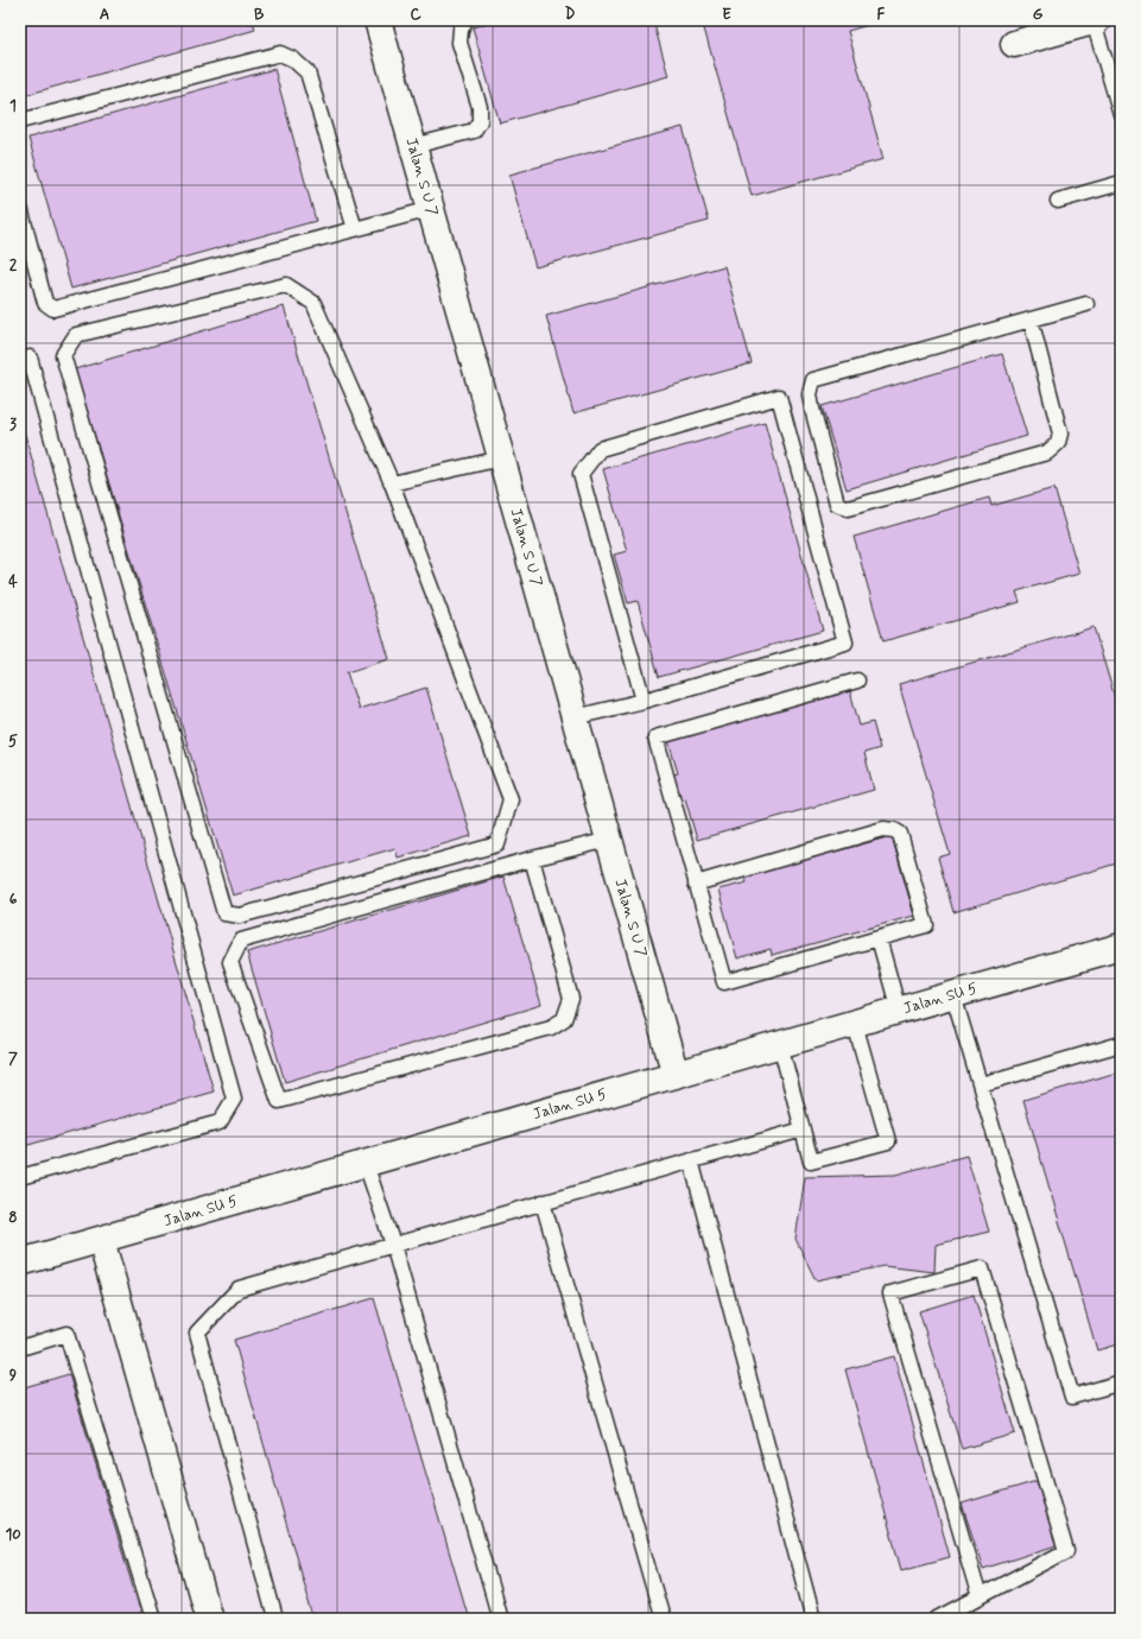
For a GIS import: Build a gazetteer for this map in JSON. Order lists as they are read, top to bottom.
{
  "streets": {
    "street": ["Jalan S U 7", "Jalan SU 5"]
  },
  "crossings": [
    ["Jalan S U 7", "Jalan SU 5"]
  ],
  "grid": {
    "columns": [
      "A",
      "B",
      "C",
      "D",
      "E",
      "F",
      "G"
    ],
    "rows": [
      "1",
      "2",
      "3",
      "4",
      "5",
      "6",
      "7",
      "8",
      "9",
      "10"
    ]
  }
}
